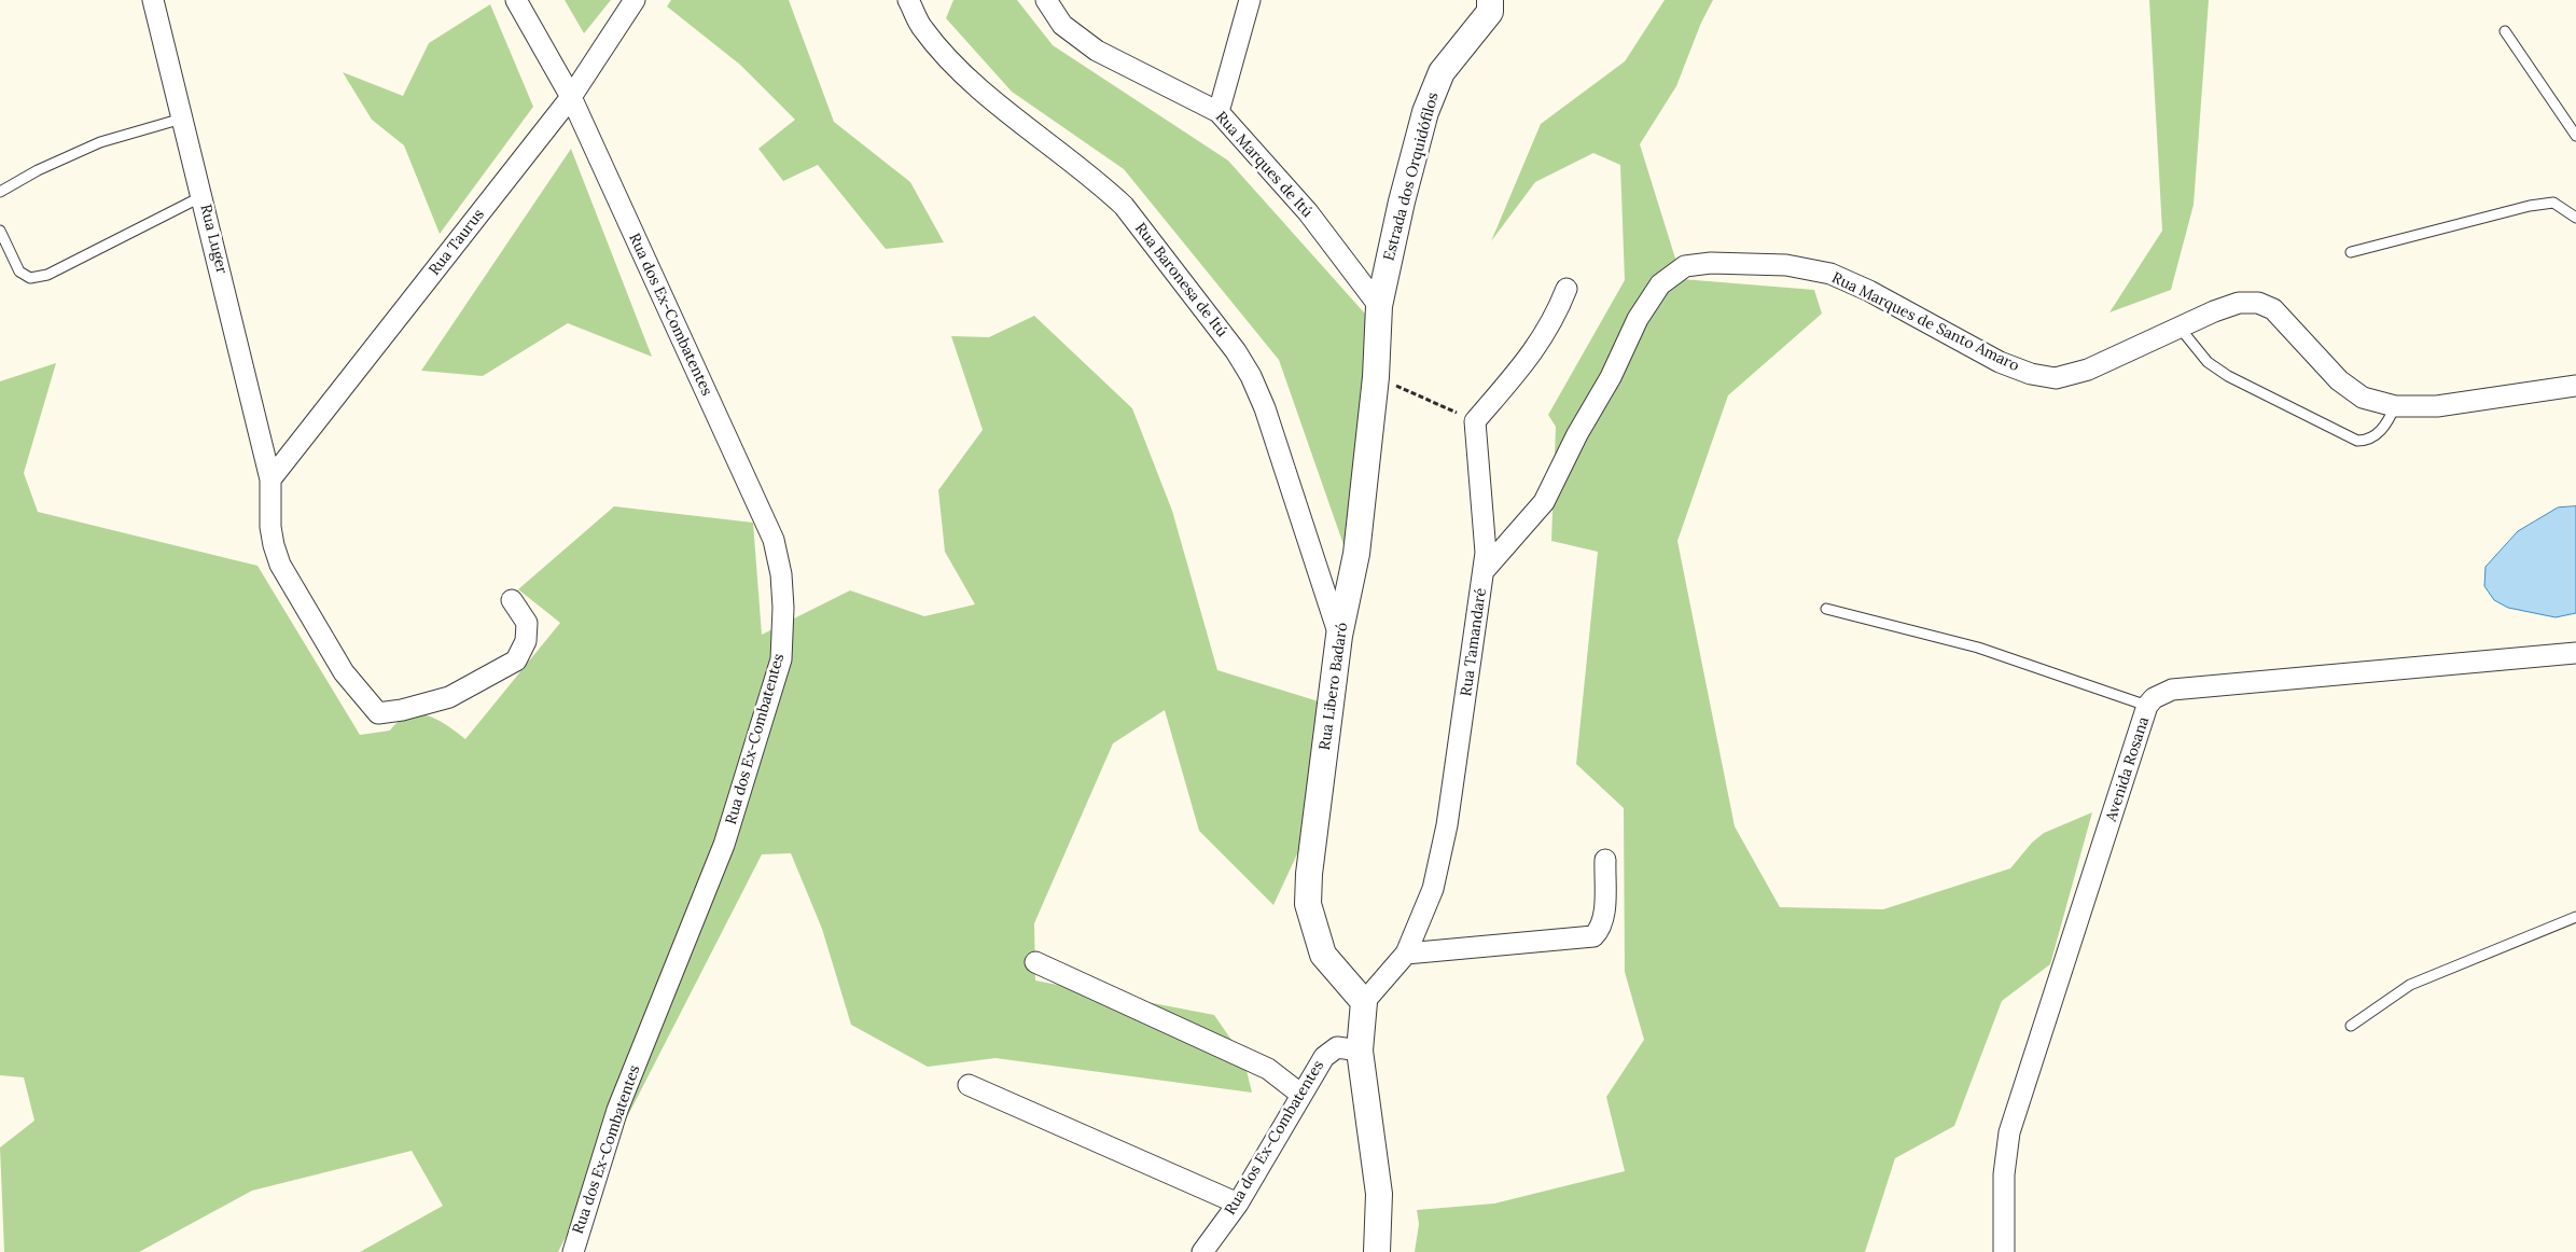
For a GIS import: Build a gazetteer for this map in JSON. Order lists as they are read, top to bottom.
{
  "streets": {
    "street": [
      "Rua Marques de Itú",
      "Estrada dos Orquidófilos",
      "Rua Luger",
      "Rua Taurus",
      "Rua Baronesa de Itú",
      "Rua dos Ex-Combatentes",
      "Rua Marques de Santo Amaro",
      "Rua Tamandaré",
      "Rua Libero Badaró",
      "Avenida Rosana"
    ]
  },
  "crossings": [
    ["Rua Marques de Itú", "Estrada dos Orquidófilos"],
    ["Rua Marques de Itú", "Rua Libero Badaró"],
    ["Estrada dos Orquidófilos", "Rua Libero Badaró"],
    ["Rua Luger", "Rua Taurus"],
    ["Rua Taurus", "Rua dos Ex-Combatentes"],
    ["Rua Baronesa de Itú", "Rua Libero Badaró"],
    ["Rua Marques de Santo Amaro", "Rua Tamandaré"],
    ["Rua Tamandaré", "Rua Libero Badaró"]
  ]
}
